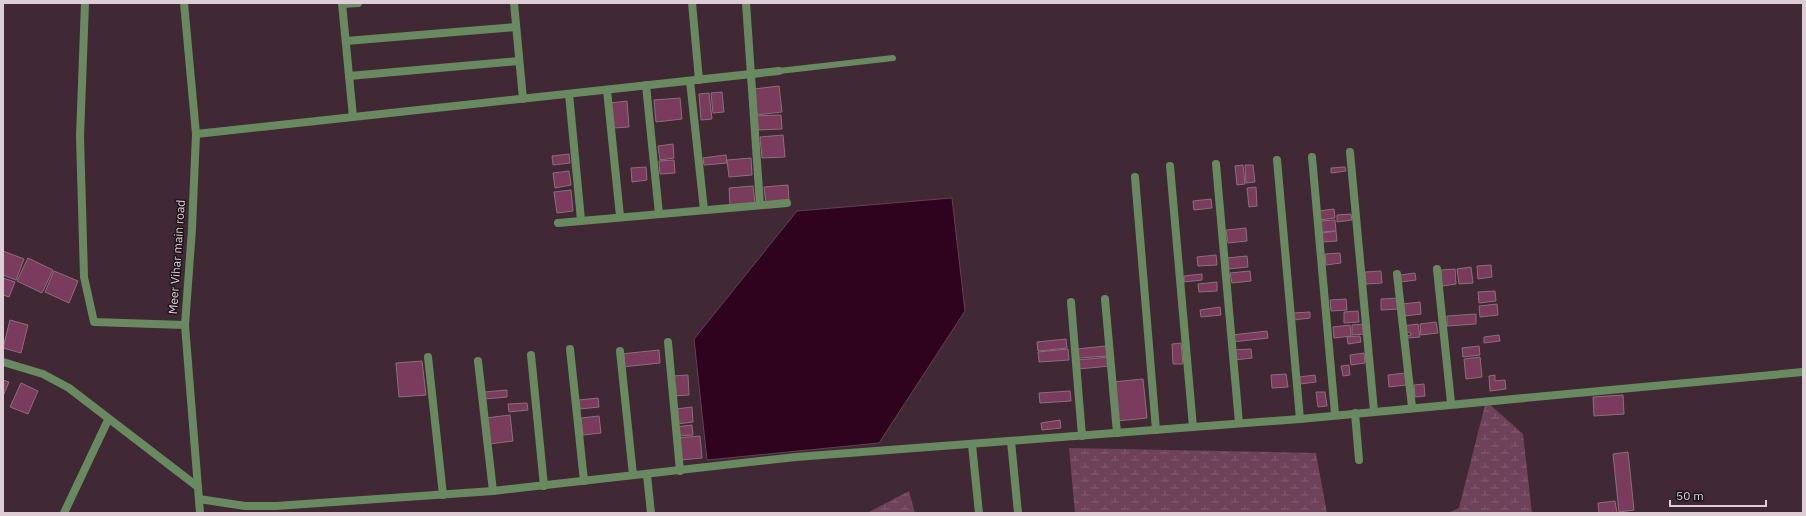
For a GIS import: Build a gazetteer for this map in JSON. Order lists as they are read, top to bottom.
{
  "streets": {
    "street": ["Meer Vihar main road"]
  },
  "scale_bar": "50 m"
}
